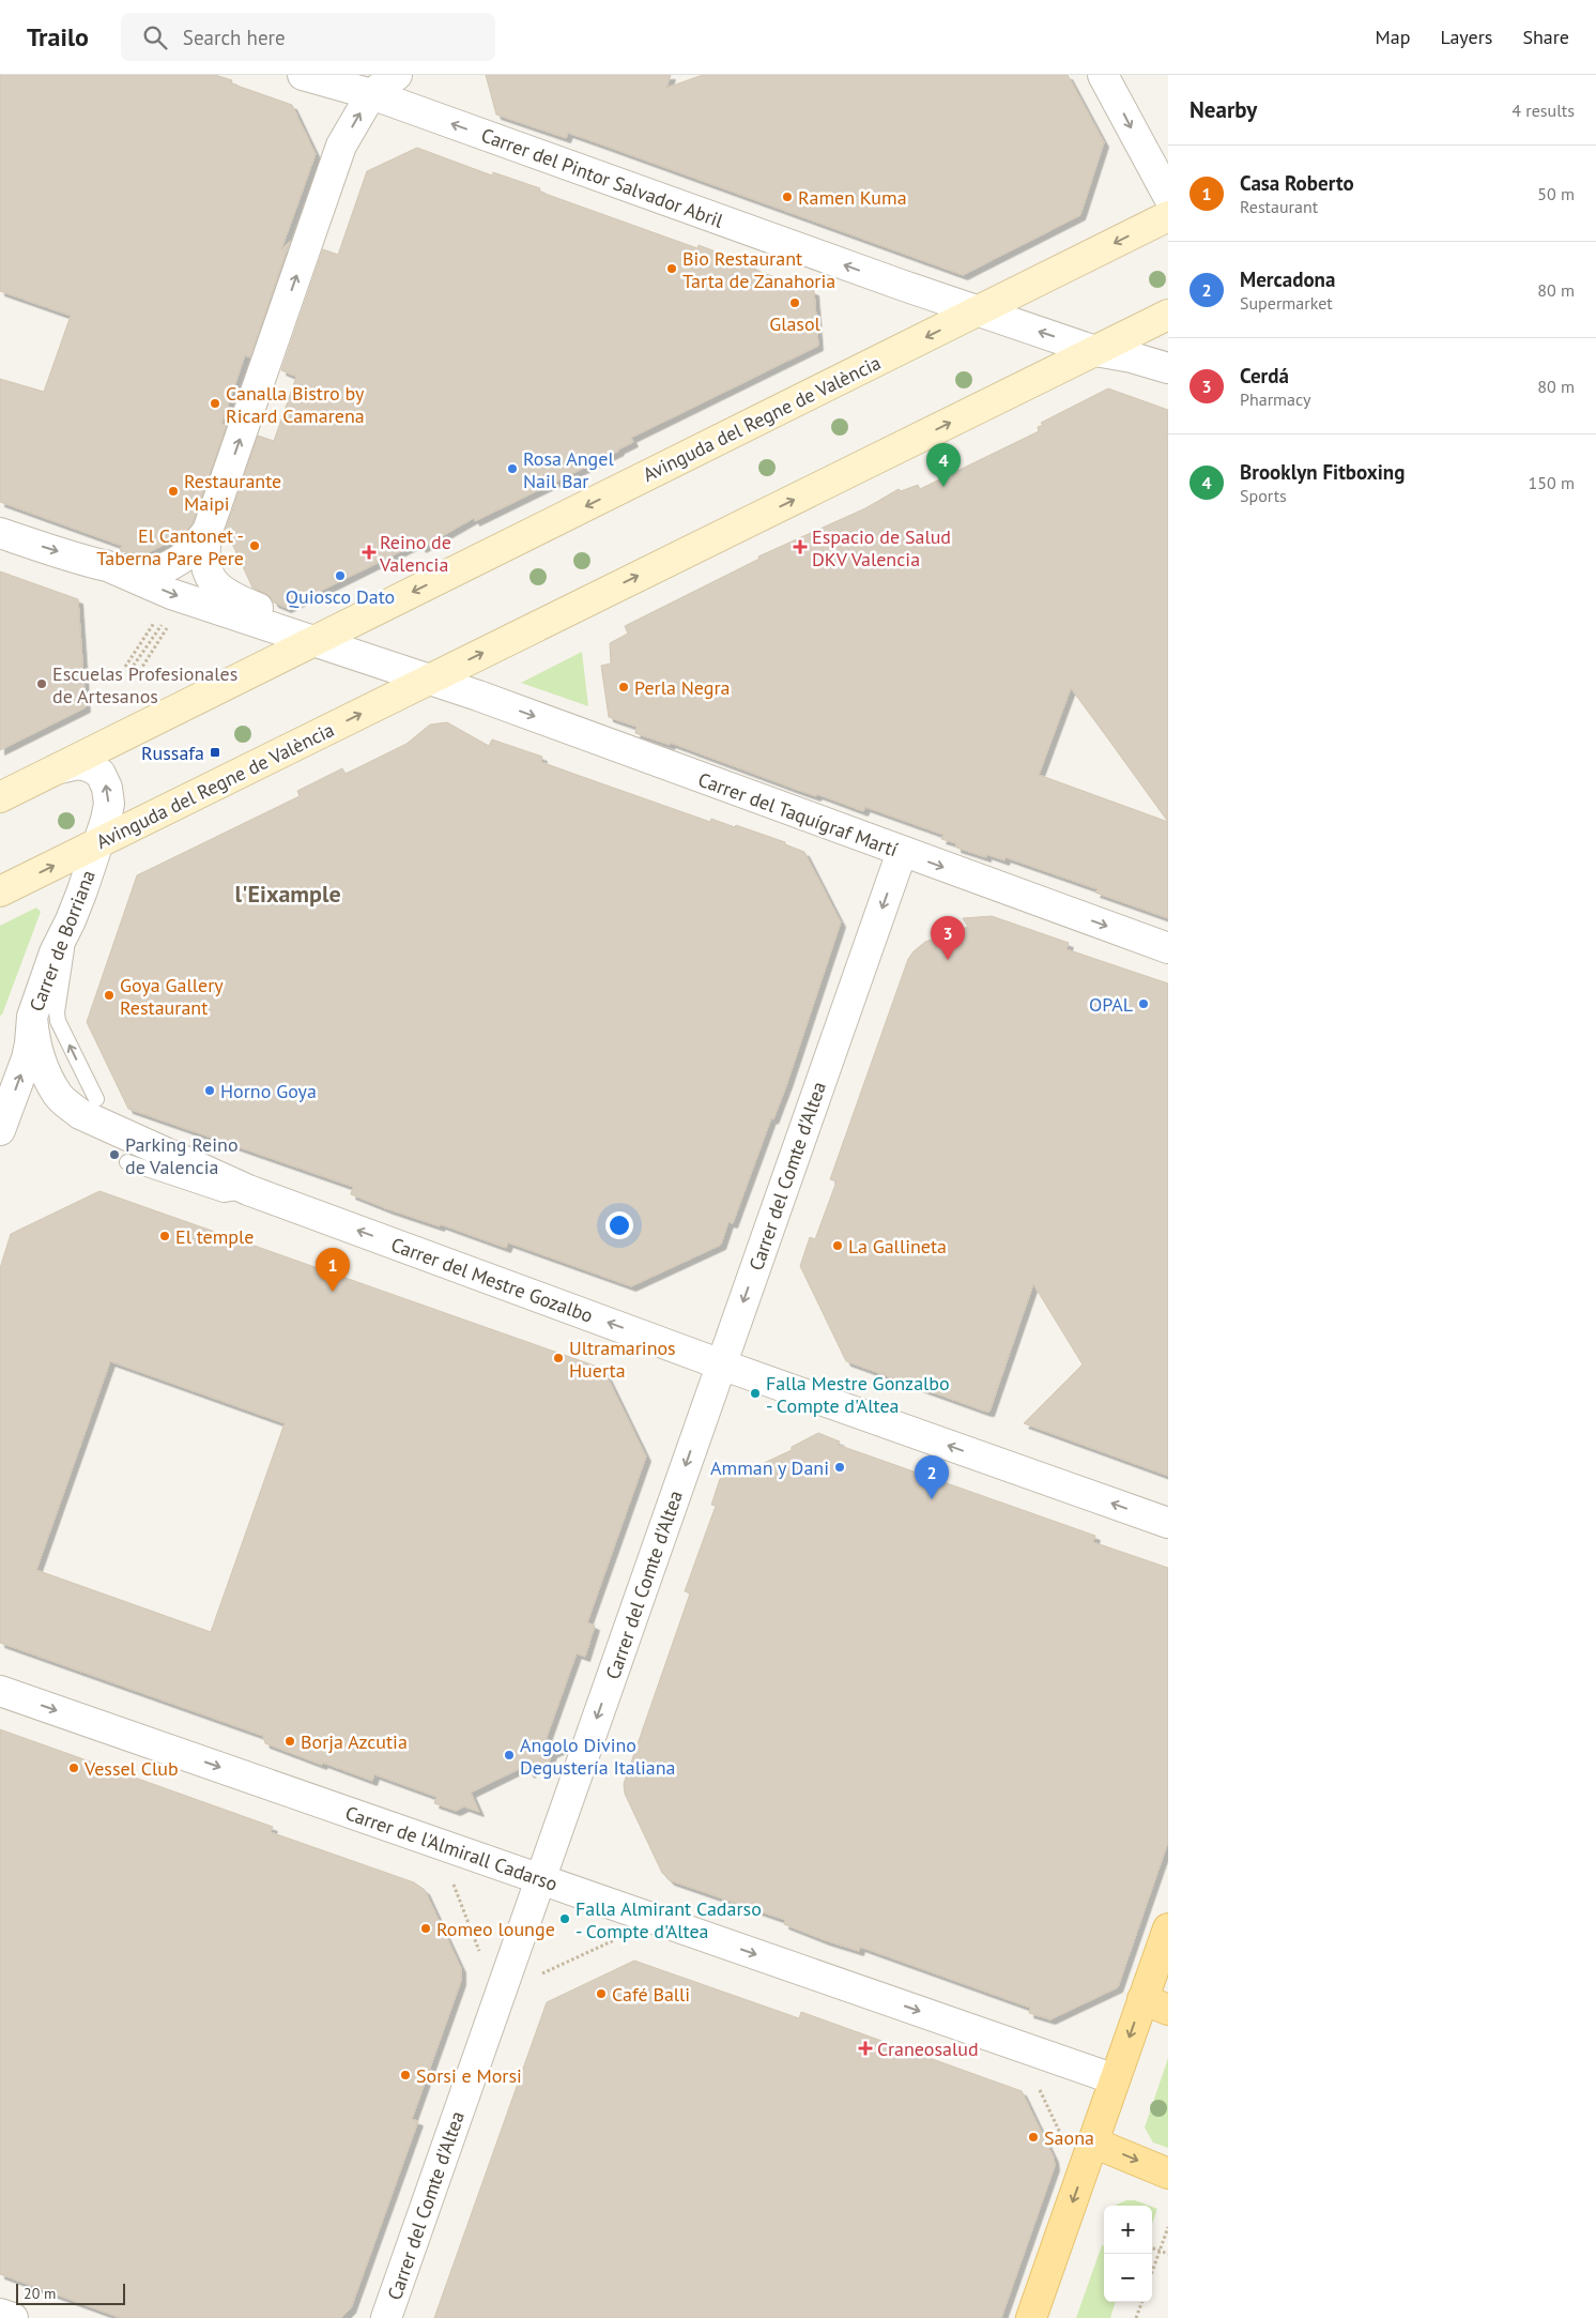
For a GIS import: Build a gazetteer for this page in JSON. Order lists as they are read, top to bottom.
{
  "streets": {
    "main road": ["Avinguda del Regne de València"],
    "street": [
      "Carrer del Pintor Salvador Abril",
      "Carrer del Taquígraf Martí",
      "Carrer de Borriana",
      "Carrer del Comte d'Altea",
      "Carrer del Mestre Gozalbo",
      "Carrer de l'Almirall Cadarso"
    ]
  },
  "crossings": [
    ["Carrer del Pintor Salvador Abril", "Avinguda del Regne de València"],
    ["Avinguda del Regne de València", "Carrer del Taquígraf Martí"],
    ["Avinguda del Regne de València", "Carrer de Borriana"],
    ["Carrer del Taquígraf Martí", "Carrer del Comte d'Altea"],
    ["Carrer de Borriana", "Carrer del Mestre Gozalbo"],
    ["Carrer del Comte d'Altea", "Carrer del Mestre Gozalbo"],
    ["Carrer del Comte d'Altea", "Carrer de l'Almirall Cadarso"]
  ],
  "one_way": [
    "Carrer del Pintor Salvador Abril",
    "Carrer del Taquígraf Martí",
    "Carrer del Comte d'Altea",
    "Carrer del Mestre Gozalbo",
    "Carrer de l'Almirall Cadarso"
  ],
  "districts": ["l'Eixample"],
  "places": {
    "other": [
      "Ramen Kuma",
      "Bio Restaurant Tarta de Zanahoria",
      "Glasol",
      "Canalla Bistro by Ricard Camarena",
      "Rosa Angel Nail Bar",
      "Restaurante Maipi",
      "El Cantonet - Taberna Pare Pere",
      "Quiosco Dato",
      "Escuelas Profesionales de Artesanos",
      "Perla Negra",
      "Goya Gallery Restaurant",
      "OPAL",
      "Horno Goya",
      "Parking Reino de Valencia",
      "El temple",
      "La Gallineta",
      "Ultramarinos Huerta",
      "Falla Mestre Gonzalbo - Compte d'Altea",
      "Amman y Dani",
      "Borja Azcutia",
      "Angolo Divino Degustería Italiana",
      "Vessel Club",
      "Falla Almirant Cadarso - Compte d'Altea",
      "Romeo lounge",
      "Café Balli",
      "Sorsi e Morsi",
      "Saona"
    ],
    "health": ["Espacio de Salud DKV Valencia", "Reino de Valencia", "Craneosalud"],
    "transit": ["Russafa"]
  },
  "scale_bar": "20 m",
  "page": {
    "header": "Trailo",
    "search": "Search here",
    "nav": ["Map", "Layers", "Share"],
    "heading": ["Nearby", "4 results"],
    "list": [
      {
        "mark": "1",
        "name": "Casa Roberto",
        "note": "Restaurant",
        "value": "50 m"
      },
      {
        "mark": "2",
        "name": "Mercadona",
        "note": "Supermarket",
        "value": "80 m"
      },
      {
        "mark": "3",
        "name": "Cerdá",
        "note": "Pharmacy",
        "value": "80 m"
      },
      {
        "mark": "4",
        "name": "Brooklyn Fitboxing",
        "note": "Sports",
        "value": "150 m"
      }
    ],
    "pins": [
      "4",
      "3",
      "1",
      "2"
    ],
    "map_buttons": ["+", "−"],
    "scale": "20 m"
  }
}
